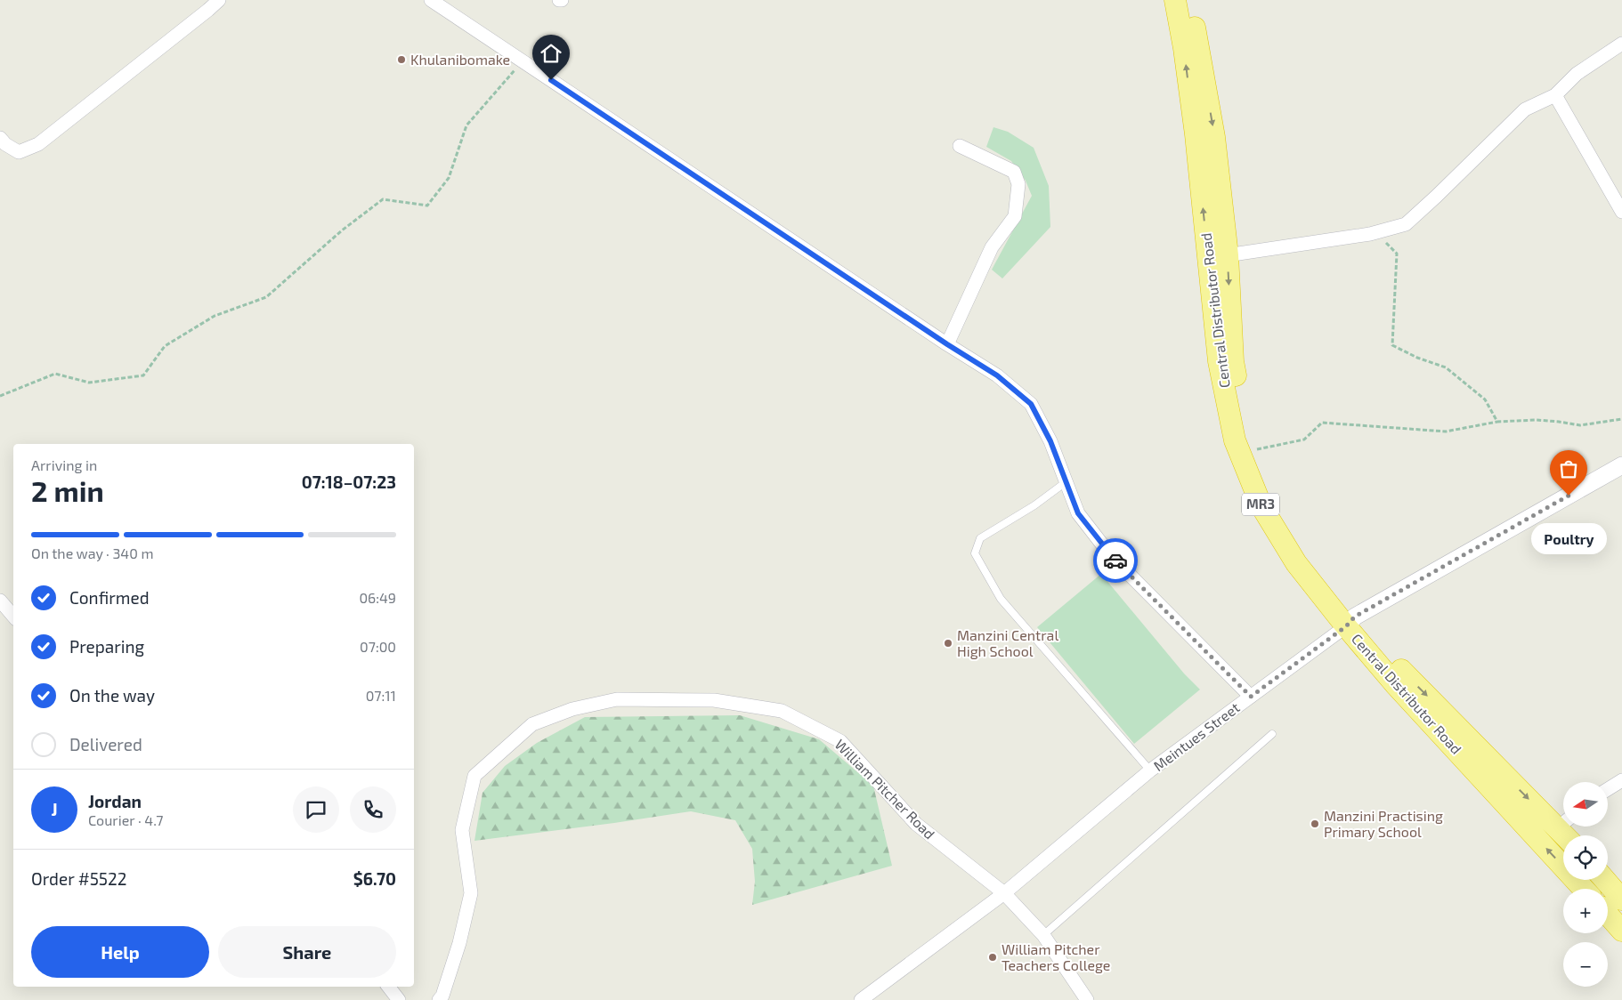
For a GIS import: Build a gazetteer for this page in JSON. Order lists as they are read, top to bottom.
{
  "streets": {
    "highway": ["Central Distributor Road", "MR3"],
    "street": ["Meintues Street", "William Pitcher Road"]
  },
  "crossings": [
    ["Central Distributor Road", "Meintues Street"],
    ["Meintues Street", "William Pitcher Road"]
  ],
  "places": [
    "Khulanibomake",
    "Poultry",
    "Manzini Central High School",
    "Manzini Practising Primary School",
    "William Pitcher Teachers College"
  ],
  "north": "left",
  "page": {
    "heading": ["2 min", "Arriving in", "07:18–07:23"],
    "panel": [
      "Jordan",
      "Courier · 4.7",
      "Order #5522",
      "$6.70"
    ],
    "bar": "On the way · 340 m",
    "bubble": "Poultry",
    "list": [
      ["Confirmed", "06:49"],
      ["Preparing", "07:00"],
      ["On the way", "07:11"],
      "Delivered"
    ],
    "map_buttons": ["+", "−"],
    "round": "J",
    "buttons": ["Help", "Share"]
  }
}
